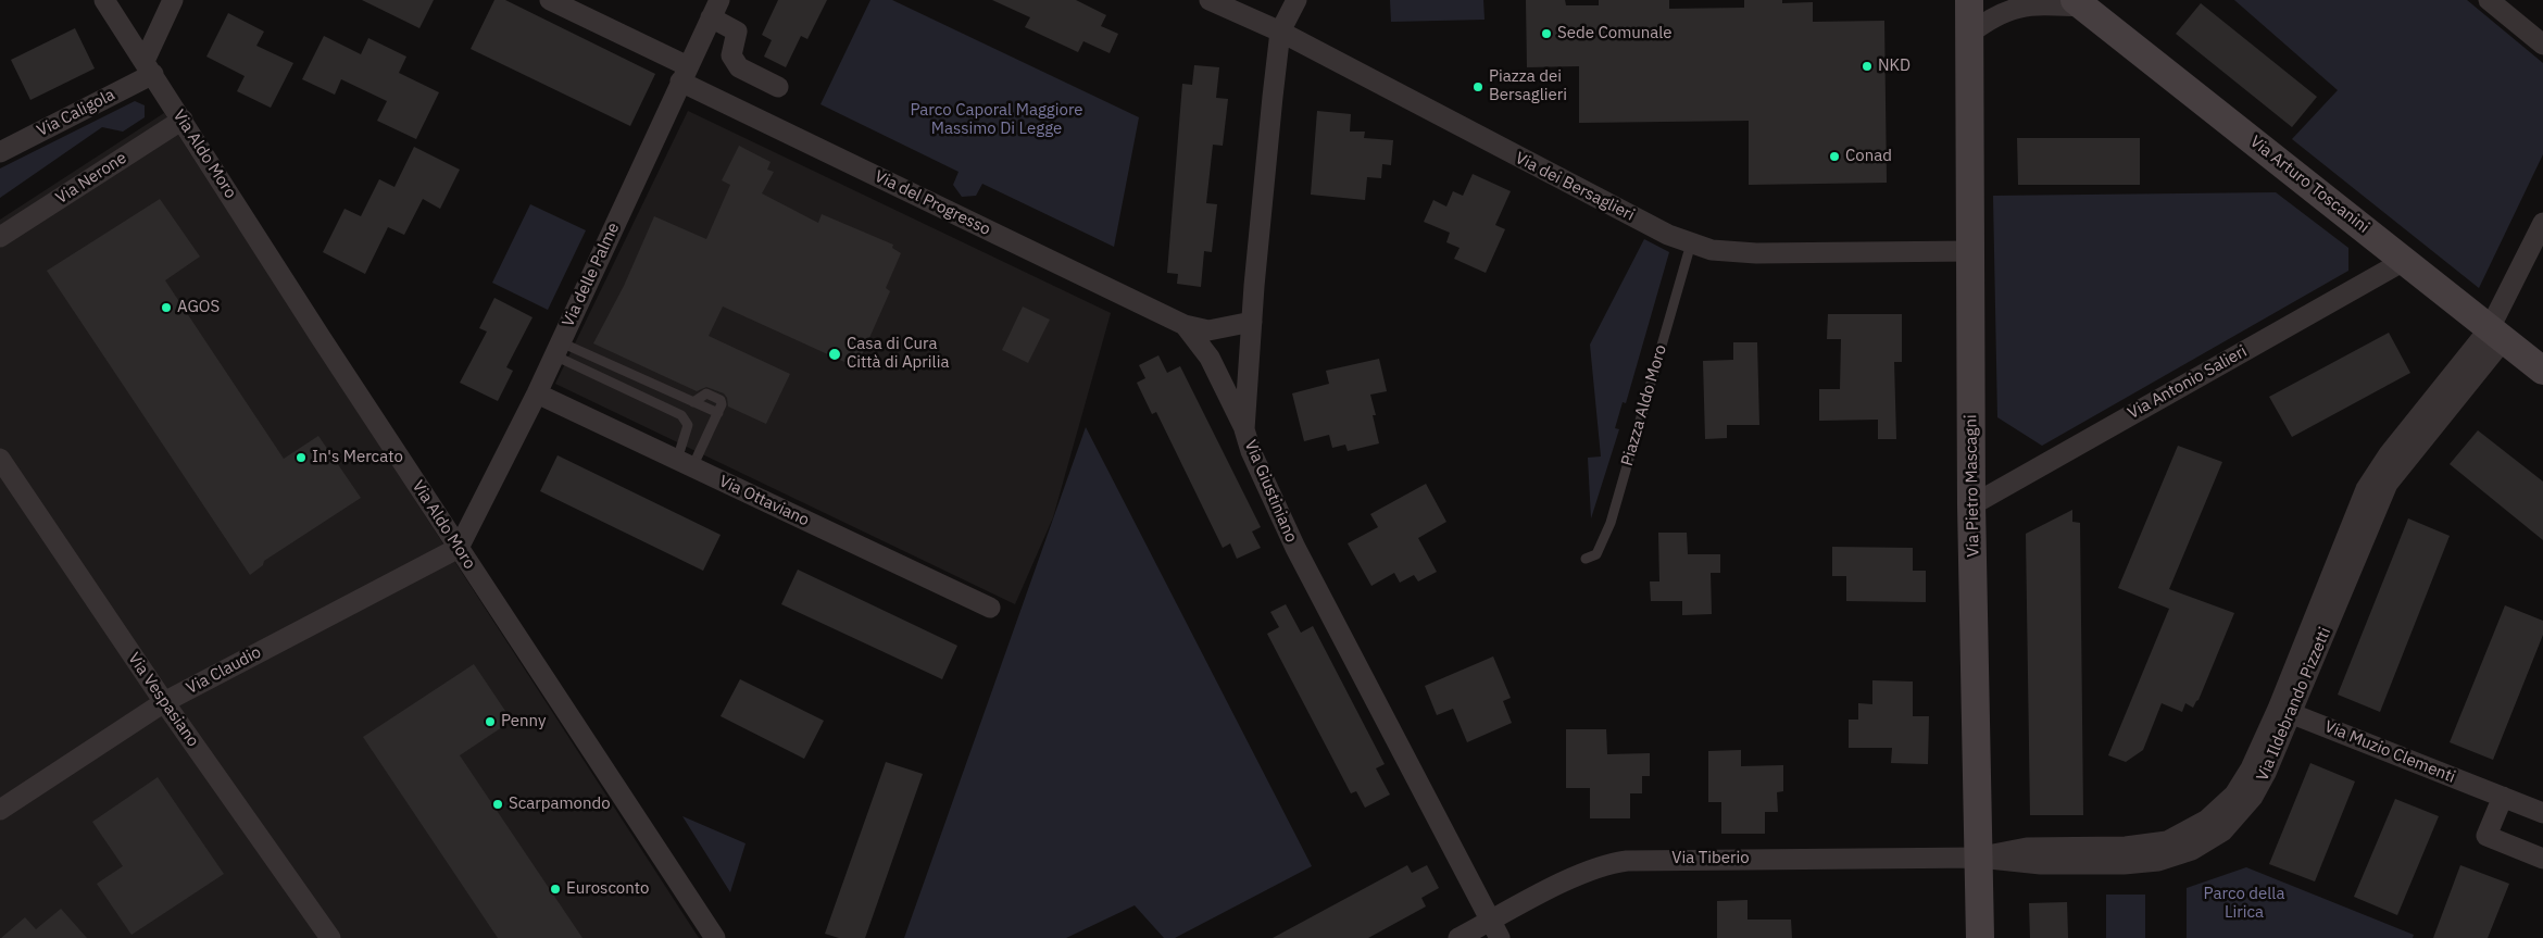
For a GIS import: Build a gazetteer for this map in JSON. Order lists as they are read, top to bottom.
{
  "streets": {
    "street": [
      "Via Caligola",
      "Via Aldo Moro",
      "Via Nerone",
      "Via Arturo Toscanini",
      "Via dei Bersaglieri",
      "Via del Progresso",
      "Via delle Palme",
      "Via Antonio Salieri",
      "Via Pietro Mascagni",
      "Via Giustiniano",
      "Via Ottaviano",
      "Via Claudio",
      "Via Vespasiano",
      "Via Ildebrando Pizzetti",
      "Via Muzio Clementi",
      "Via Tiberio"
    ],
    "lane": ["Piazza Aldo Moro"]
  },
  "crossings": [
    ["Via Caligola", "Via Aldo Moro"],
    ["Via Aldo Moro", "Via Nerone"],
    ["Via Aldo Moro", "Via delle Palme"],
    ["Via Aldo Moro", "Via Claudio"],
    ["Via Arturo Toscanini", "Via Antonio Salieri"],
    ["Via Arturo Toscanini", "Via Ildebrando Pizzetti"],
    ["Via dei Bersaglieri", "Piazza Aldo Moro"],
    ["Via dei Bersaglieri", "Via Pietro Mascagni"],
    ["Via dei Bersaglieri", "Via Giustiniano"],
    ["Via del Progresso", "Via delle Palme"],
    ["Via del Progresso", "Via Giustiniano"],
    ["Via delle Palme", "Via Ottaviano"],
    ["Via delle Palme", "Via Claudio"],
    ["Via Antonio Salieri", "Via Pietro Mascagni"],
    ["Via Pietro Mascagni", "Via Ildebrando Pizzetti"],
    ["Via Pietro Mascagni", "Via Tiberio"],
    ["Via Giustiniano", "Via Tiberio"],
    ["Via Claudio", "Via Vespasiano"],
    ["Via Ildebrando Pizzetti", "Via Muzio Clementi"],
    ["Via Ildebrando Pizzetti", "Via Tiberio"]
  ],
  "parks": ["Parco Caporal Maggiore Massimo Di Legge", "Parco della Lirica"],
  "places": [
    "Sede Comunale",
    "NKD",
    "Piazza dei Bersaglieri",
    "Conad",
    "AGOS",
    "Casa di Cura Città di Aprilia",
    "In's Mercato",
    "Penny",
    "Scarpamondo",
    "Eurosconto"
  ]
}
